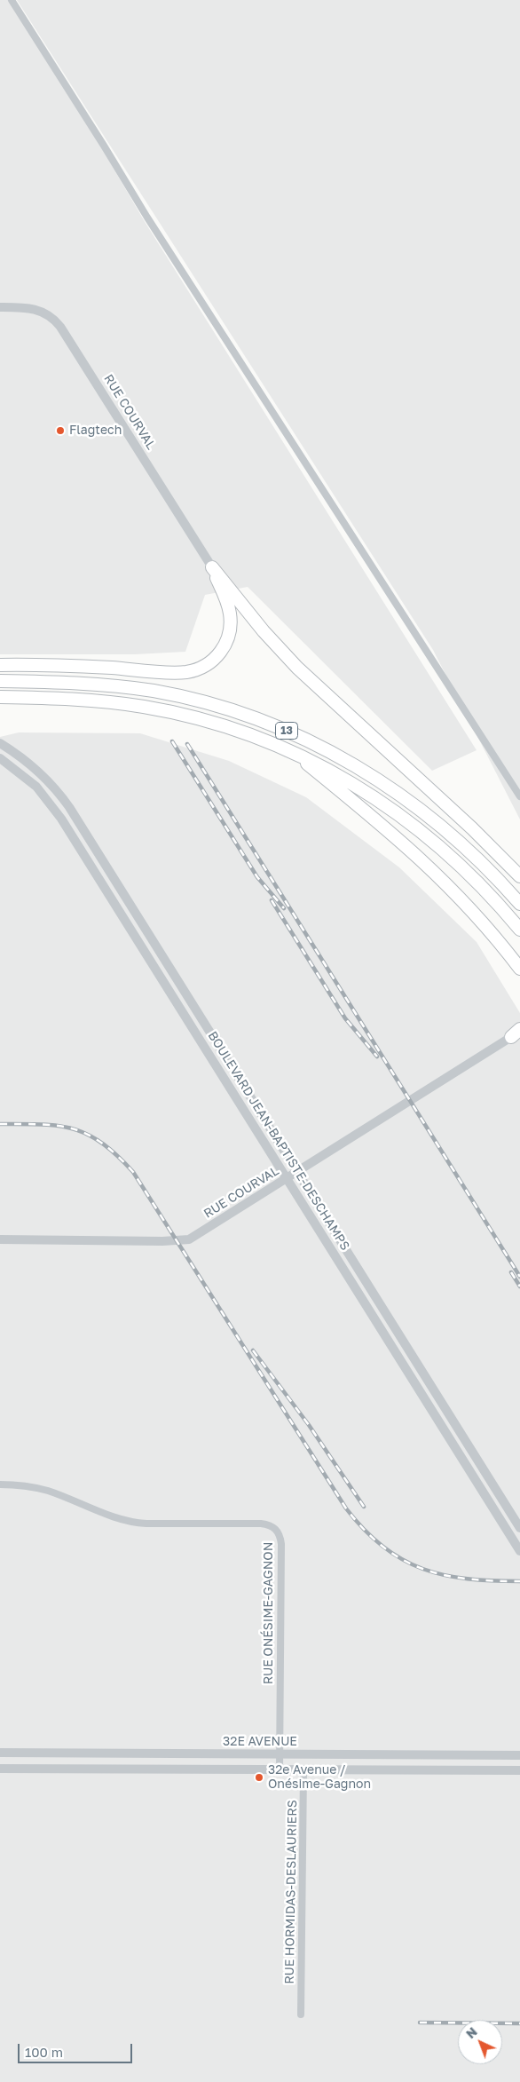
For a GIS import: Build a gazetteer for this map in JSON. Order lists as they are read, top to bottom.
{
  "streets": {
    "highway": ["13"],
    "street": [
      "RUE COURVAL",
      "BOULEVARD JEAN-BAPTISTE-DESCHAMPS",
      "RUE ONÉSIME-GAGNON",
      "32E AVENUE",
      "RUE HORMIDAS-DESLAURIERS"
    ]
  },
  "crossings": [
    ["RUE COURVAL", "BOULEVARD JEAN-BAPTISTE-DESCHAMPS"],
    ["RUE ONÉSIME-GAGNON", "32E AVENUE"]
  ],
  "places": ["Flagtech", "32e Avenue / Onésime-Gagnon"],
  "scale_bar": "100 m",
  "north": "top left"
}
